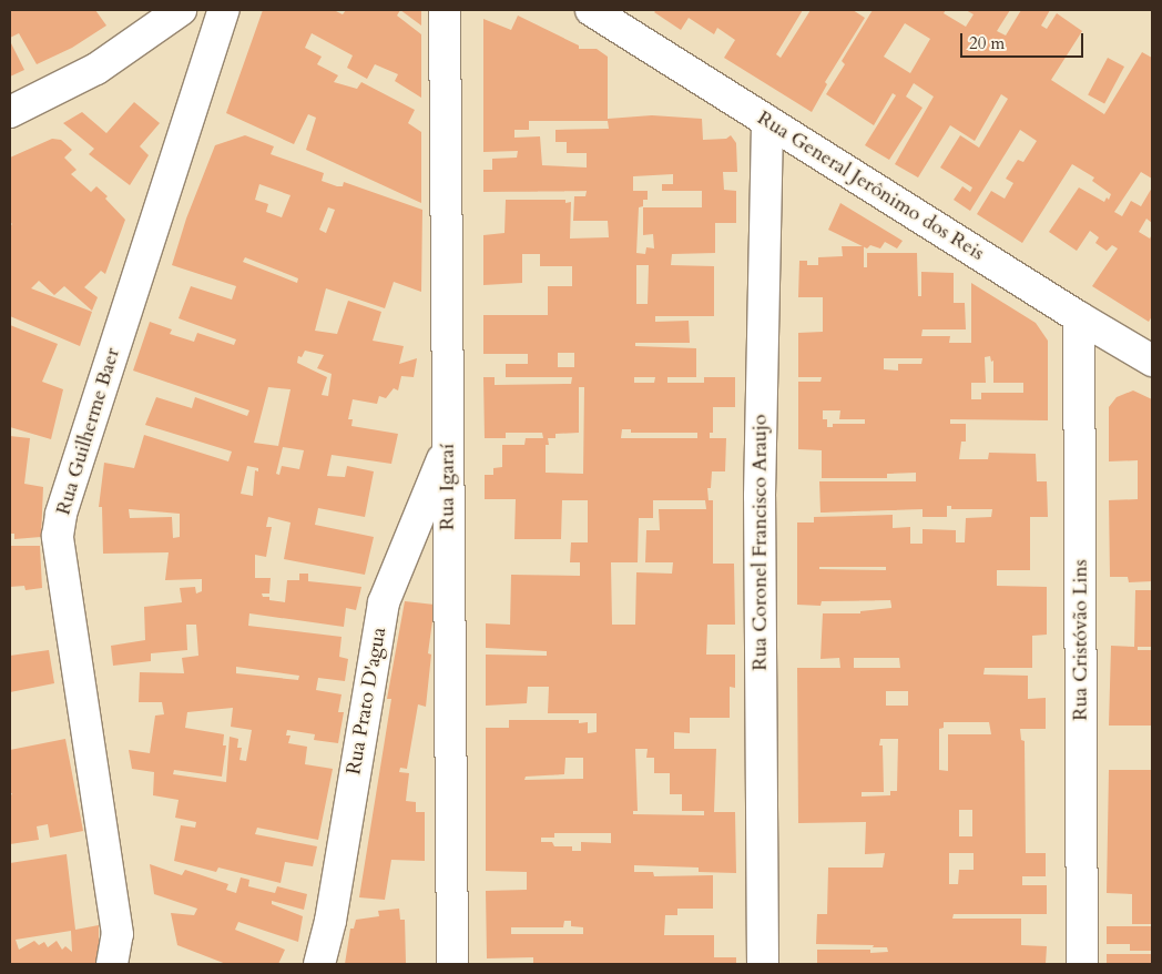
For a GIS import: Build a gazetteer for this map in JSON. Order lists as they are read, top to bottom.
{
  "streets": {
    "street": [
      "Rua General Jerônimo dos Reis",
      "Rua Guilherme Baer",
      "Rua Igaraí",
      "Rua Coronel Francisco Araujo",
      "Rua Cristóvão Lins",
      "Rua Prato D'agua"
    ]
  },
  "crossings": [
    ["Rua General Jerônimo dos Reis", "Rua Coronel Francisco Araujo"],
    ["Rua General Jerônimo dos Reis", "Rua Cristóvão Lins"],
    ["Rua Igaraí", "Rua Prato D'agua"]
  ],
  "scale_bar": "20 m"
}
